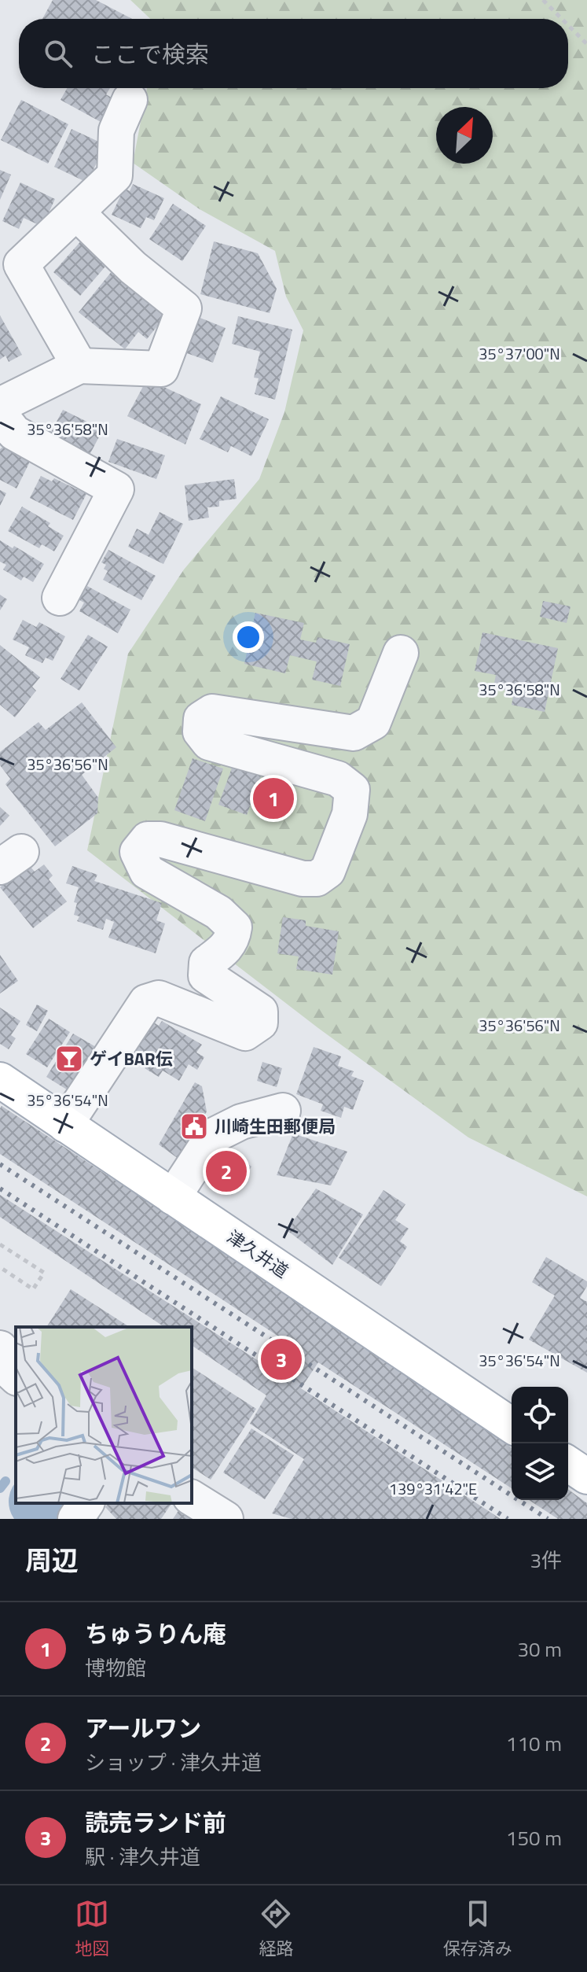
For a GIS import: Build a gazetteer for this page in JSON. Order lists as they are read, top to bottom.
{
  "streets": {
    "main road": ["津久井道"]
  },
  "places": {
    "bar": ["ゲイBAR伝"],
    "public building": ["川崎生田郵便局"]
  },
  "north": "top right",
  "page": {
    "search": "ここで検索",
    "pins": ["1", "2", "3"],
    "heading": ["周辺", "3件"],
    "list": [
      {
        "mark": "1",
        "name": "ちゅうりん庵",
        "note": "博物館",
        "value": "30 m"
      },
      {
        "mark": "2",
        "name": "アールワン",
        "note": "ショップ · 津久井道",
        "value": "110 m"
      },
      {
        "mark": "3",
        "name": "読売ランド前",
        "note": "駅 · 津久井道",
        "value": "150 m"
      }
    ],
    "nav": ["地図", "経路", "保存済み"]
  },
  "coordinates": [
    "35°37'00\"N",
    "35°36'58\"N",
    "35°36'56\"N",
    "35°36'54\"N",
    "139°31'42\"E"
  ]
}
